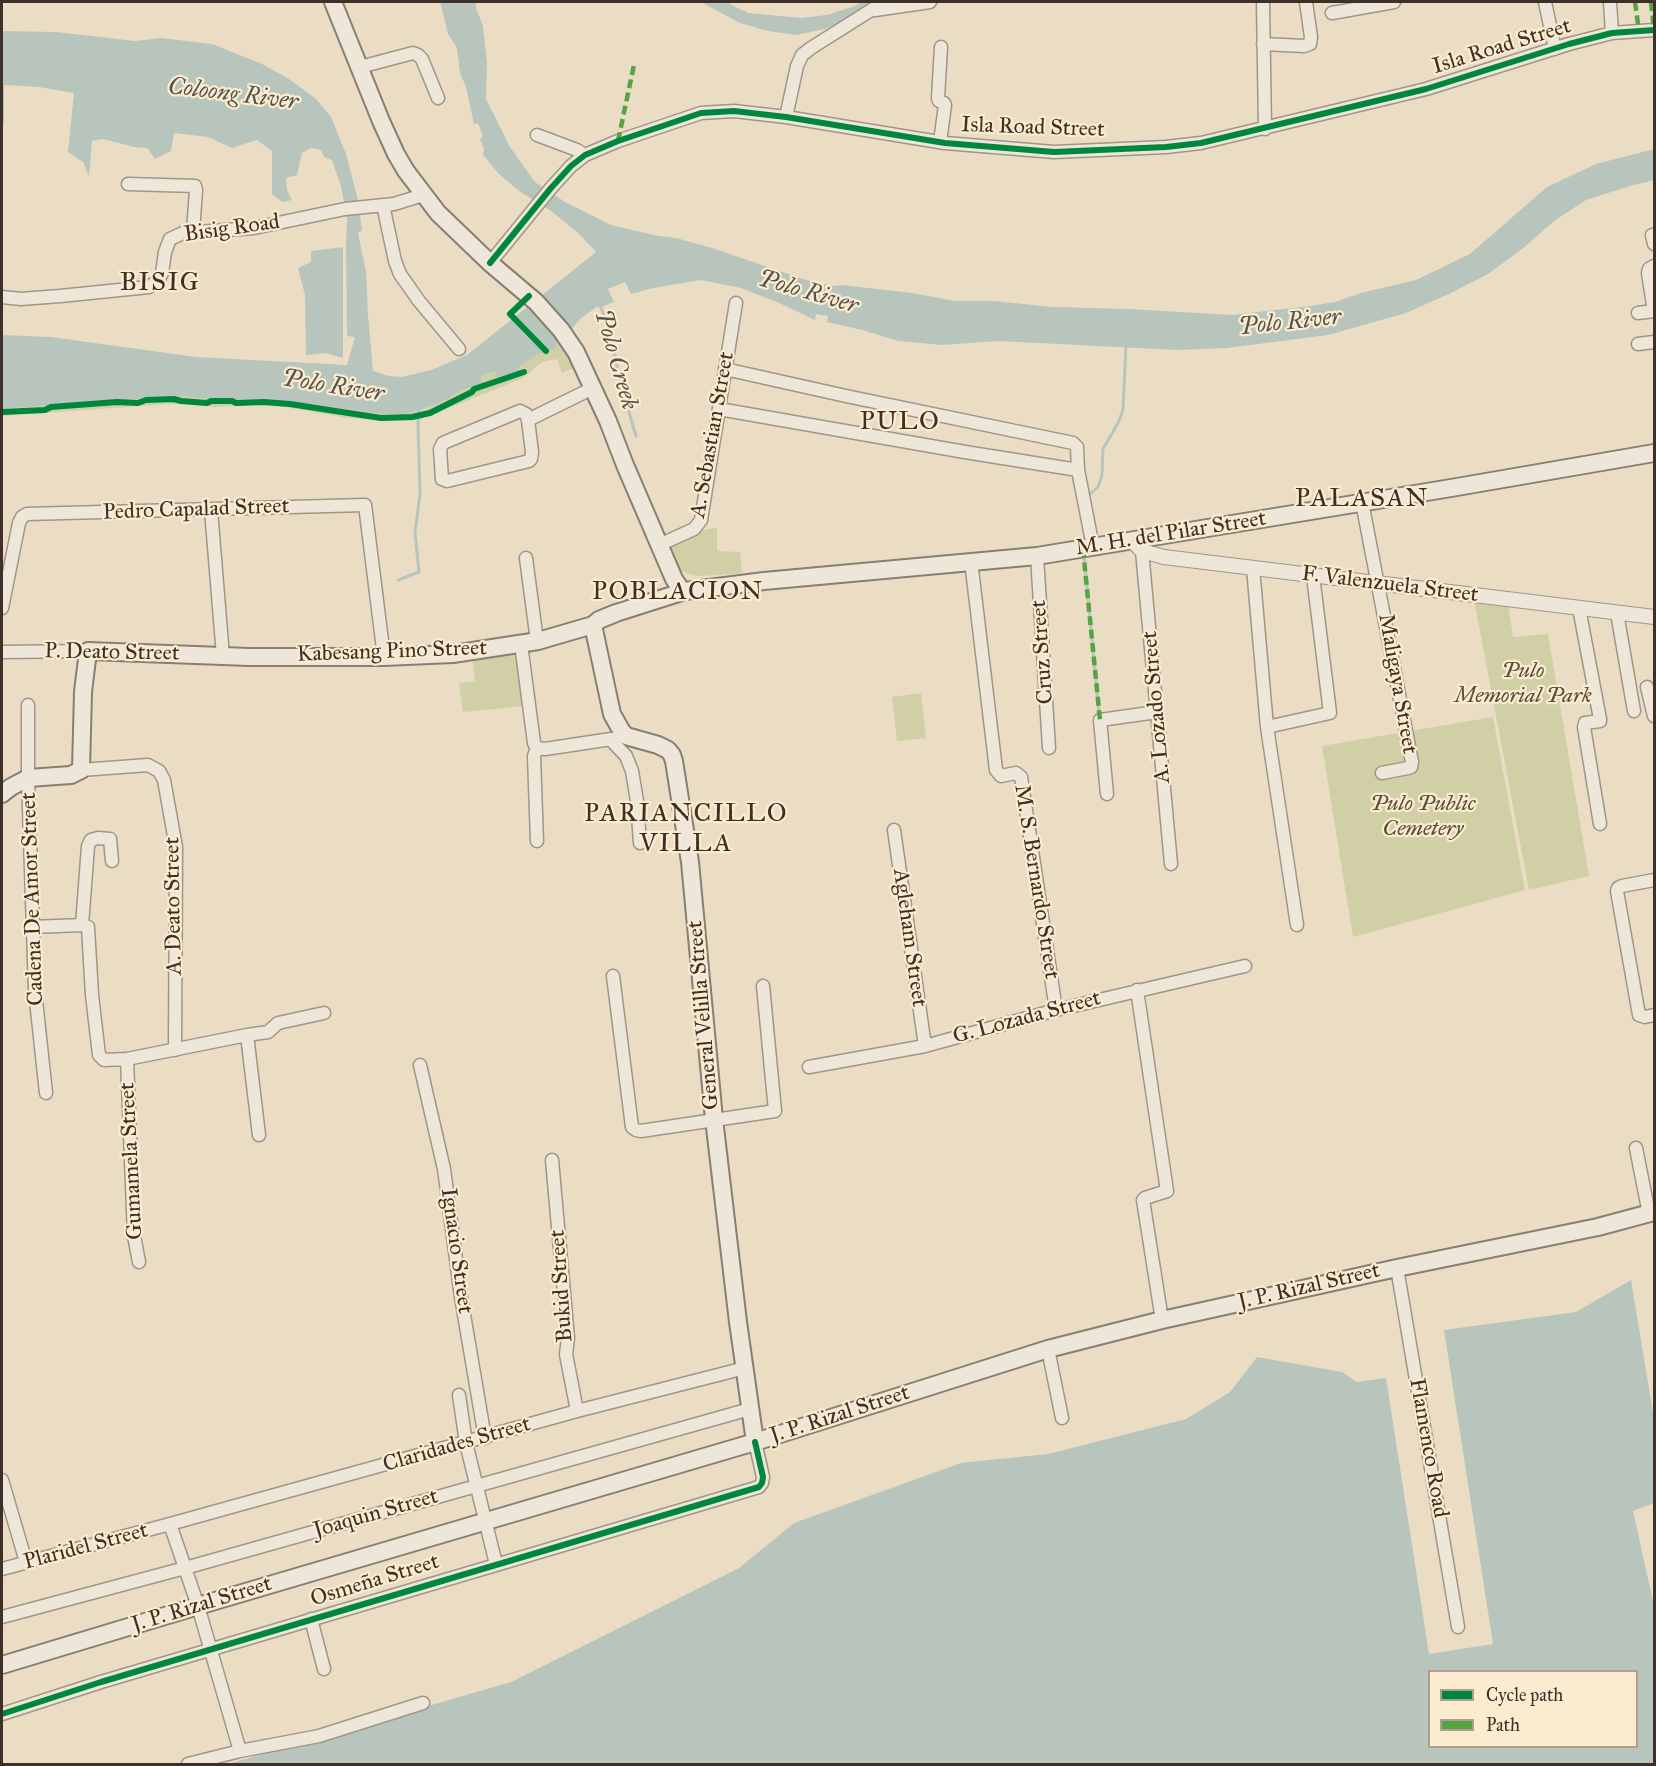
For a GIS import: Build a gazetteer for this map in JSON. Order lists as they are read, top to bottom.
{
  "streets": {
    "main road": [
      "M. H. del Pilar Street",
      "Kabesang Pino Street",
      "P. Deato Street",
      "General Velilla Street",
      "J. P. Rizal Street"
    ],
    "street": [
      "Isla Road Street",
      "Bisig Road",
      "A. Sebastian Street",
      "Pedro Capalad Street",
      "F. Valenzuela Street",
      "Cruz Street",
      "Maligaya Street",
      "A. Lozado Street",
      "M. S. Bernardo Street",
      "Cadena De Amor Street",
      "A. Deato Street",
      "Agleham Street",
      "G. Lozada Street",
      "Gumamela Street",
      "Ignacio Street",
      "Bukid Street",
      "Claridades Street",
      "Flamenco Road",
      "Joaquin Street",
      "Plaridel Street",
      "Osmeña Street"
    ]
  },
  "crossings": [
    ["Pedro Capalad Street", "Kabesang Pino Street"],
    ["M. H. del Pilar Street", "F. Valenzuela Street"],
    ["M. H. del Pilar Street", "Cruz Street"],
    ["M. H. del Pilar Street", "Maligaya Street"],
    ["M. H. del Pilar Street", "A. Lozado Street"],
    ["M. H. del Pilar Street", "M. S. Bernardo Street"],
    ["F. Valenzuela Street", "Maligaya Street"],
    ["F. Valenzuela Street", "A. Lozado Street"],
    ["Kabesang Pino Street", "P. Deato Street"],
    ["M. S. Bernardo Street", "G. Lozada Street"],
    ["Agleham Street", "G. Lozada Street"],
    ["General Velilla Street", "J. P. Rizal Street"],
    ["General Velilla Street", "Claridades Street"],
    ["General Velilla Street", "Joaquin Street"],
    ["General Velilla Street", "Osmeña Street"],
    ["Ignacio Street", "Claridades Street"],
    ["Bukid Street", "Claridades Street"],
    ["J. P. Rizal Street", "Flamenco Road"],
    ["J. P. Rizal Street", "Osmeña Street"],
    ["Claridades Street", "Plaridel Street"]
  ],
  "districts": [
    "BISIG",
    "PULO",
    "PALASAN",
    "POBLACION",
    "PARIANCILLO VILLA"
  ],
  "water": ["Coloong River", "Polo River", "Polo Creek"],
  "parks": ["Pulo Memorial Park", "Pulo Public Cemetery"],
  "legend": ["Cycle path", "Path"]
}
